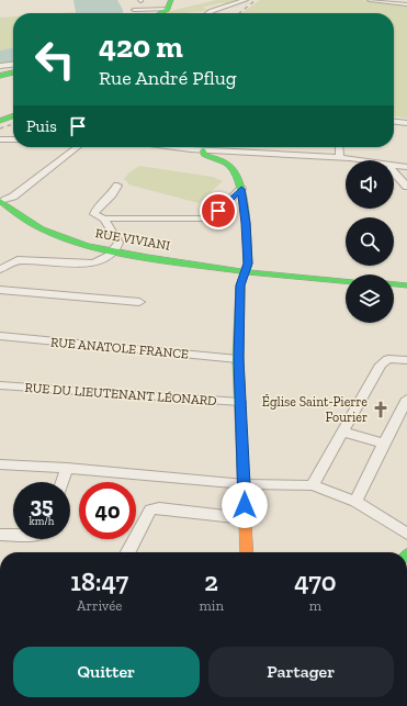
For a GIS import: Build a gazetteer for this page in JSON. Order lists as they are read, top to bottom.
{
  "streets": {
    "street": ["RUE VIVIANI", "RUE ANATOLE FRANCE", "RUE DU LIEUTENANT LÉONARD"]
  },
  "places": {
    "church": ["Église Saint-Pierre Fourier"]
  },
  "page": {
    "turn": ["420 m", "Rue André Pflug"],
    "then": "Puis",
    "speed": "35 km/h",
    "limit": "40",
    "eta": [
      "18:47",
      "Arrivée",
      "2",
      "min",
      "470",
      "m"
    ],
    "buttons": ["Quitter", "Partager"]
  }
}
